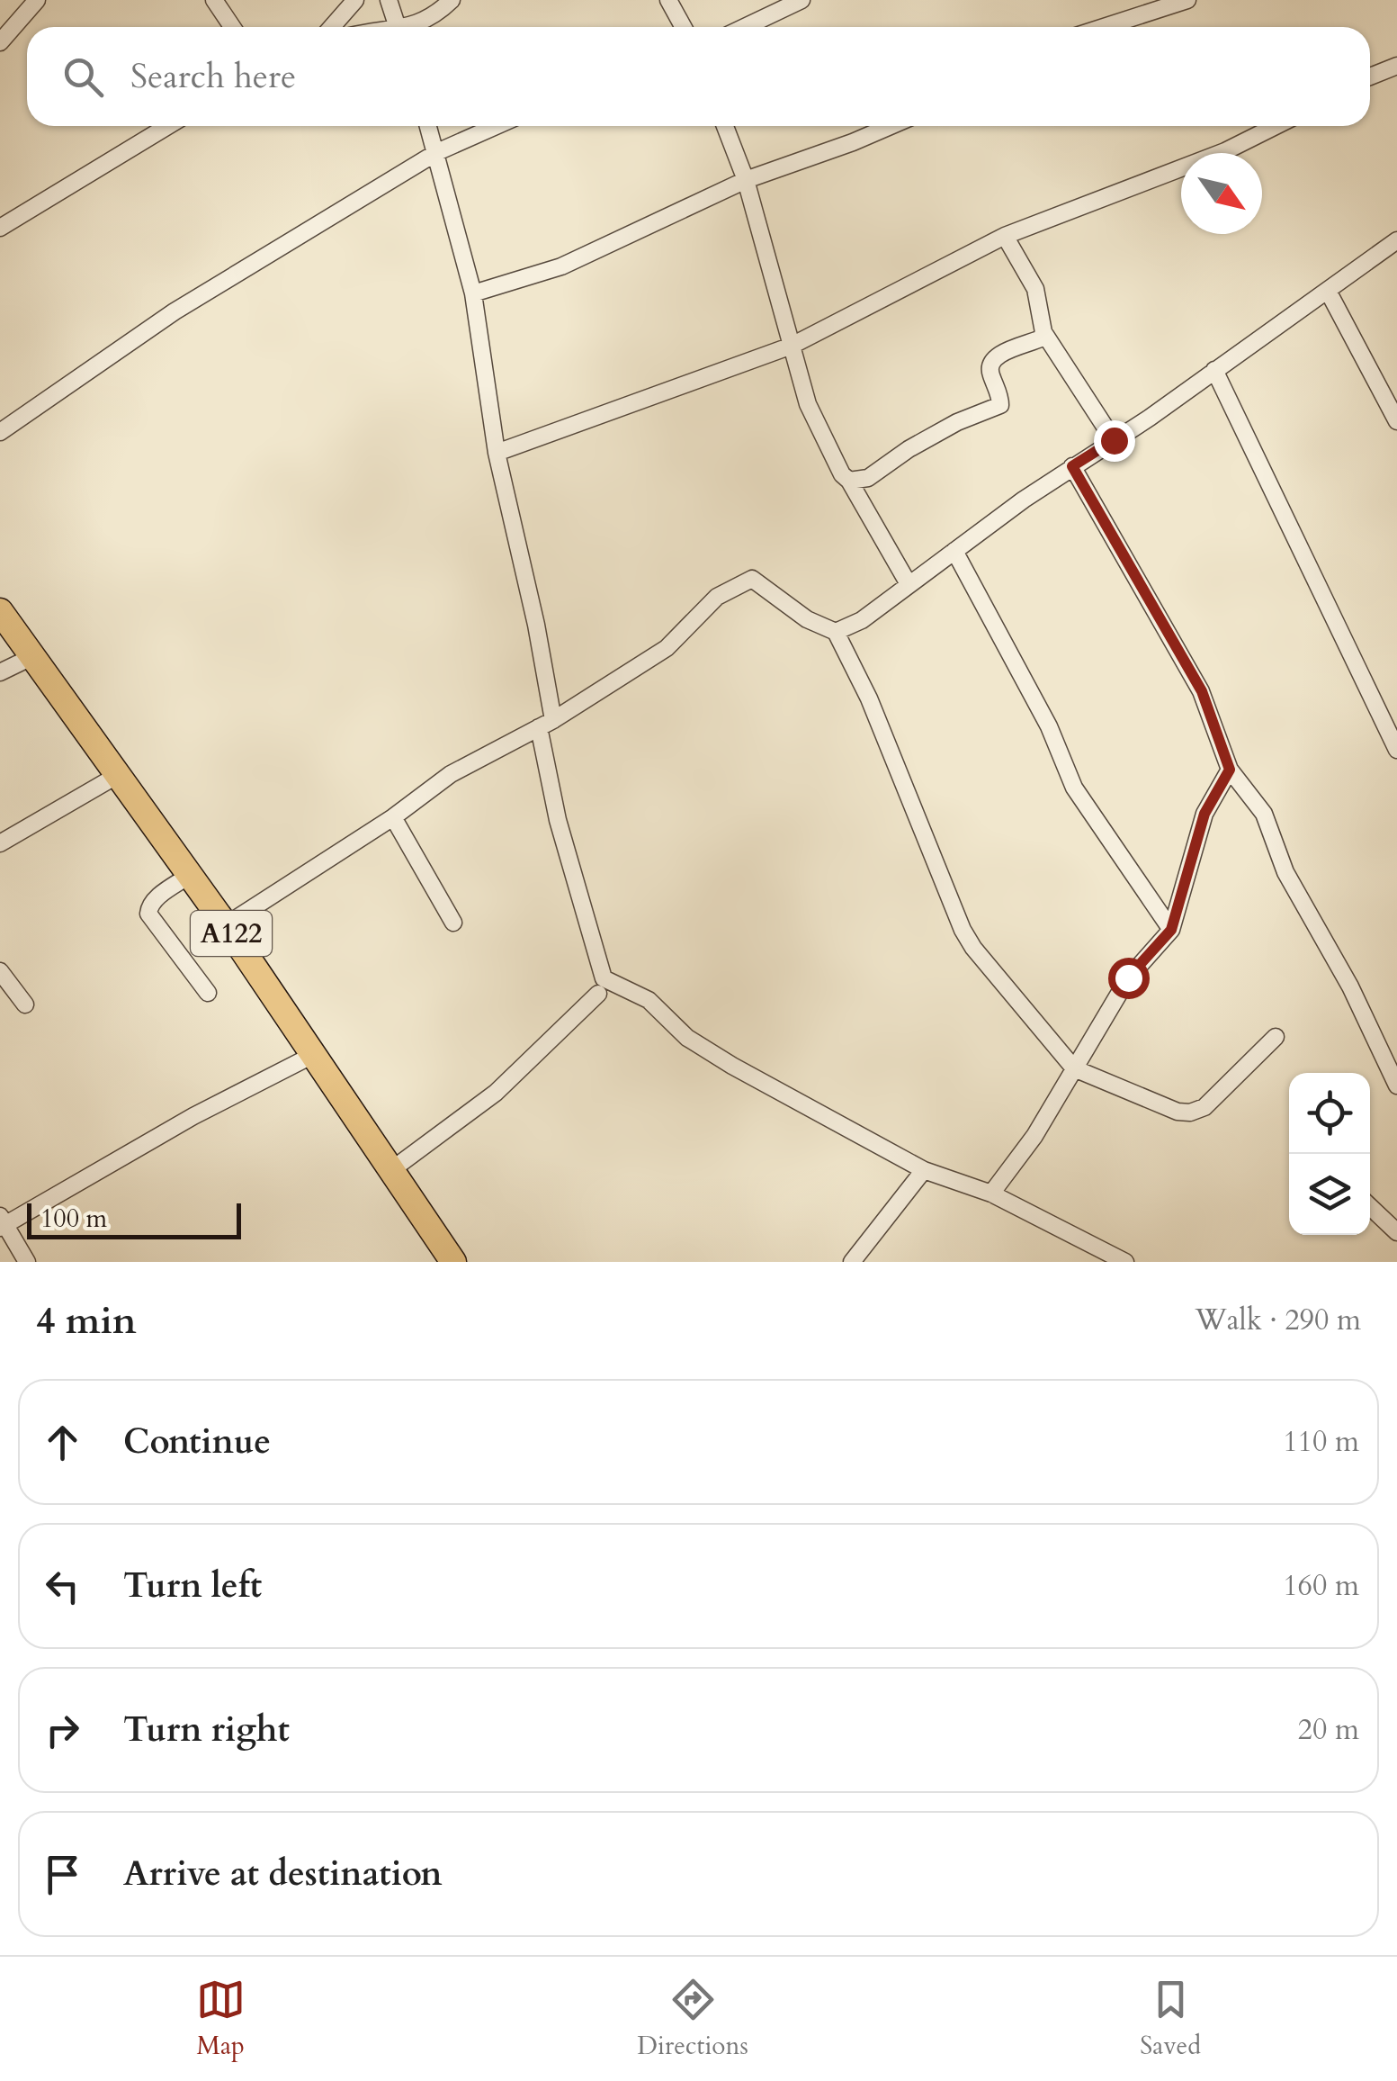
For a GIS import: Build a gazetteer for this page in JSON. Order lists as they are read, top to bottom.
{
  "streets": {
    "highway": ["A122"]
  },
  "scale_bar": "100 m",
  "north": "bottom right",
  "page": {
    "search": "Search here",
    "scale": "100 m",
    "heading": ["4 min", "Walk · 290 m"],
    "list": [
      ["Continue", "110 m"],
      ["Turn left", "160 m"],
      ["Turn right", "20 m"],
      "Arrive at destination"
    ],
    "nav": ["Map", "Directions", "Saved"]
  }
}
